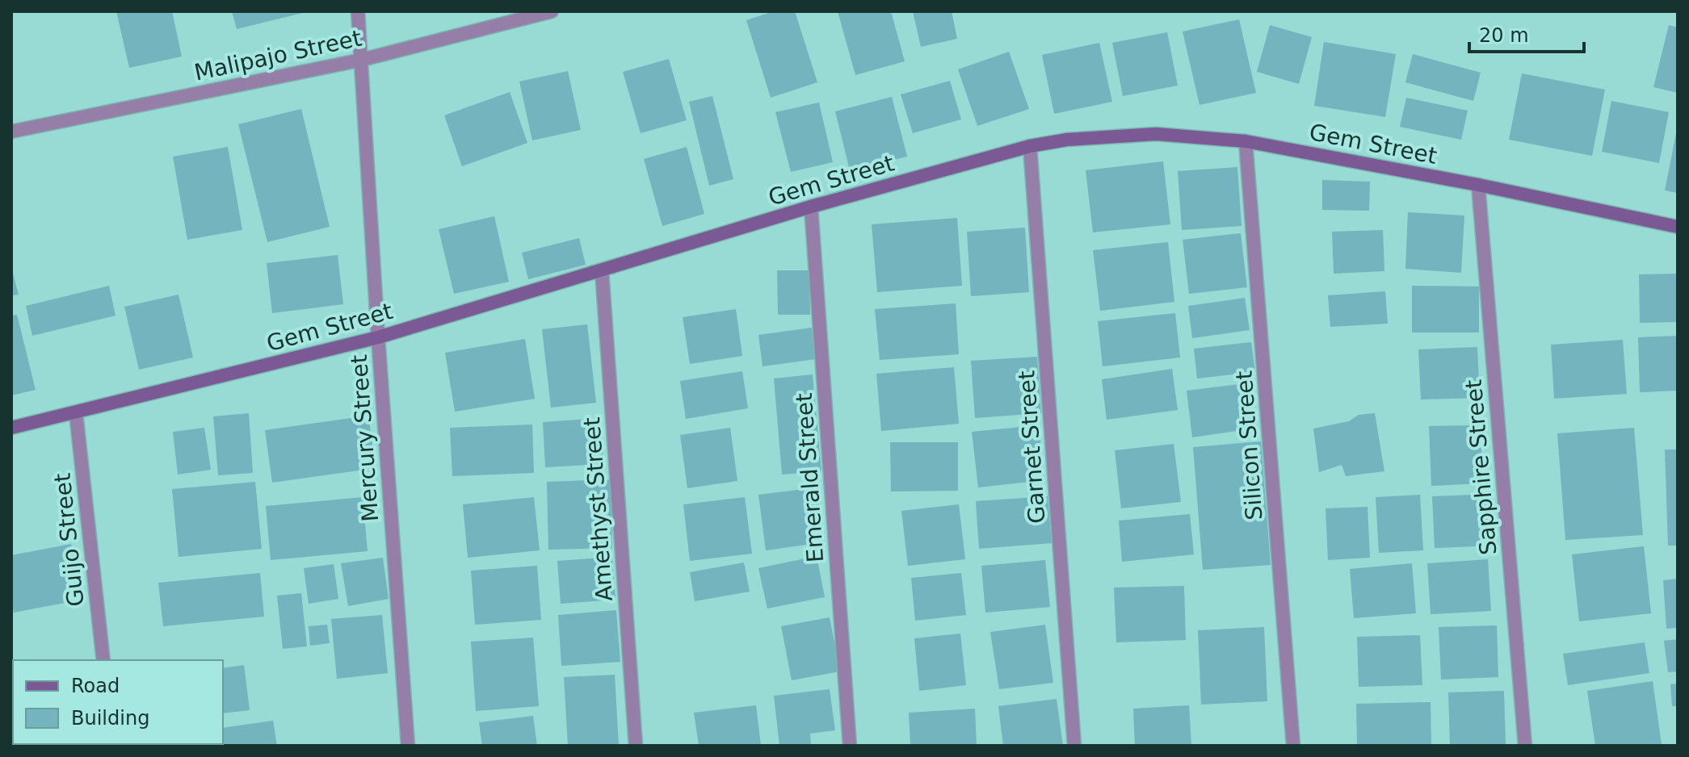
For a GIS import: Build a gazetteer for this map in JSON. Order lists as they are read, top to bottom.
{
  "streets": {
    "street": [
      "Malipajo Street",
      "Gem Street",
      "Mercury Street",
      "Silicon Street",
      "Garnet Street",
      "Sapphire Street",
      "Emerald Street",
      "Amethyst Street",
      "Guijo Street"
    ]
  },
  "crossings": [
    ["Malipajo Street", "Mercury Street"],
    ["Gem Street", "Mercury Street"],
    ["Gem Street", "Silicon Street"],
    ["Gem Street", "Garnet Street"],
    ["Gem Street", "Sapphire Street"],
    ["Gem Street", "Emerald Street"],
    ["Gem Street", "Amethyst Street"],
    ["Gem Street", "Guijo Street"]
  ],
  "legend": ["Road", "Building"],
  "scale_bar": "20 m"
}
